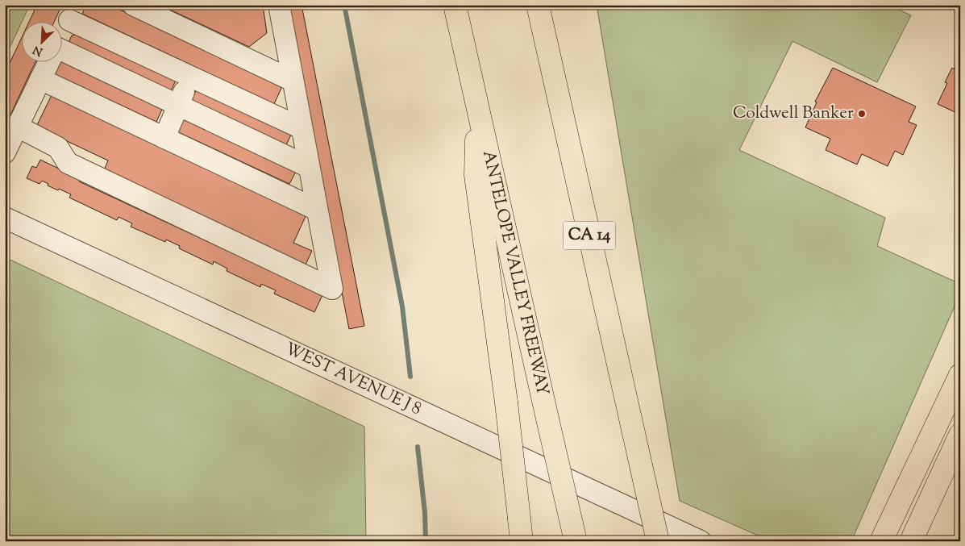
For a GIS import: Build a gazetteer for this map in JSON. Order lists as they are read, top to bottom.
{
  "streets": {
    "main road": ["CA 14", "ANTELOPE VALLEY FREEWAY"],
    "street": ["WEST AVENUE J 8"]
  },
  "places": ["Coldwell Banker"],
  "north": "bottom left"
}
